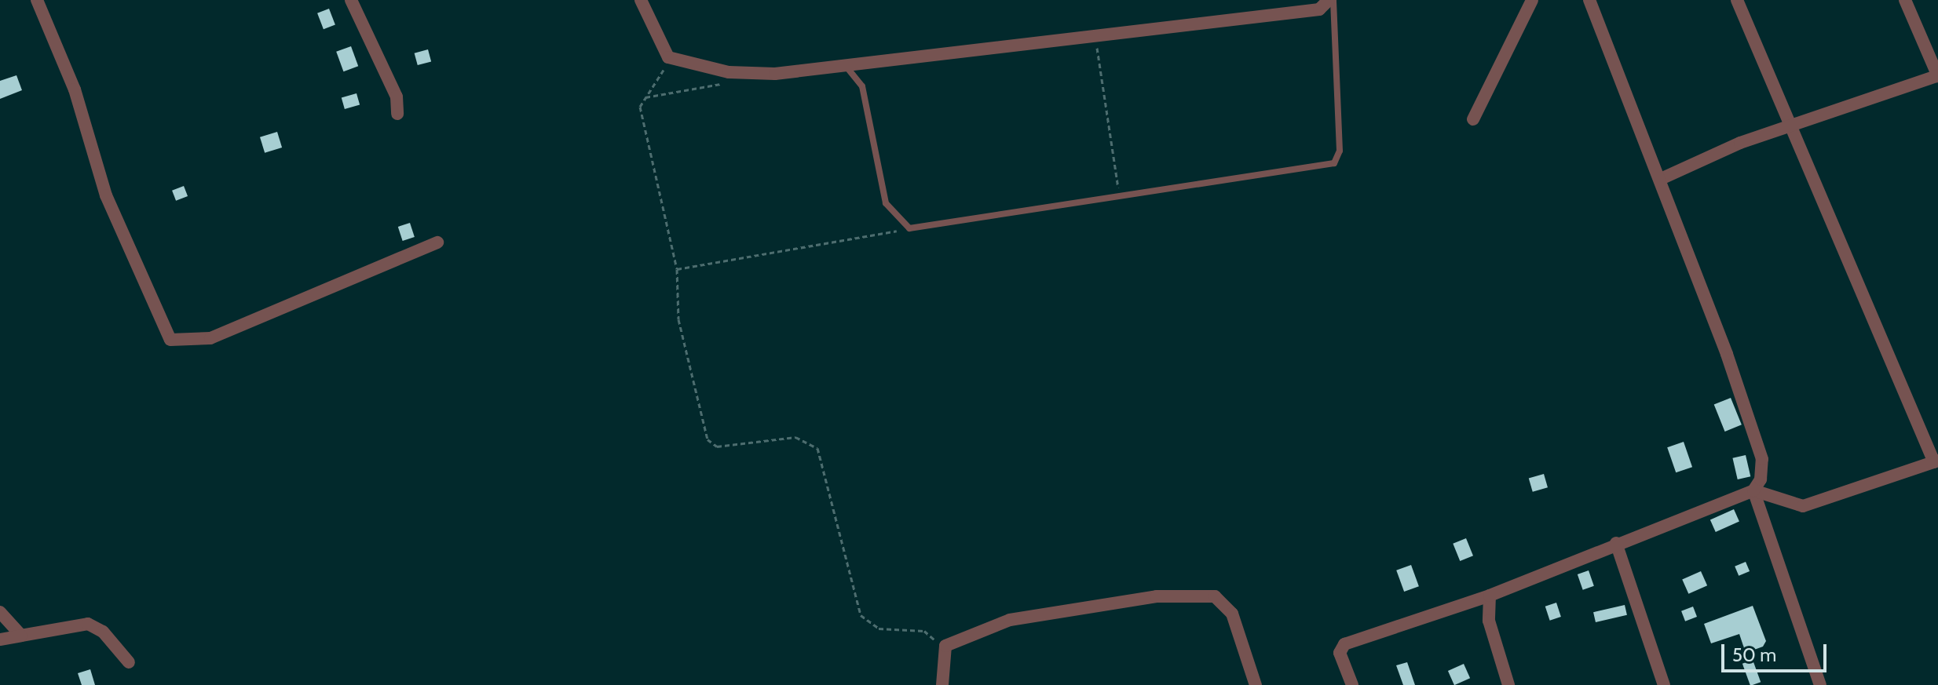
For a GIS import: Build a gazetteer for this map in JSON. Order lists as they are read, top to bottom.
{
  "scale_bar": "50 m"
}
